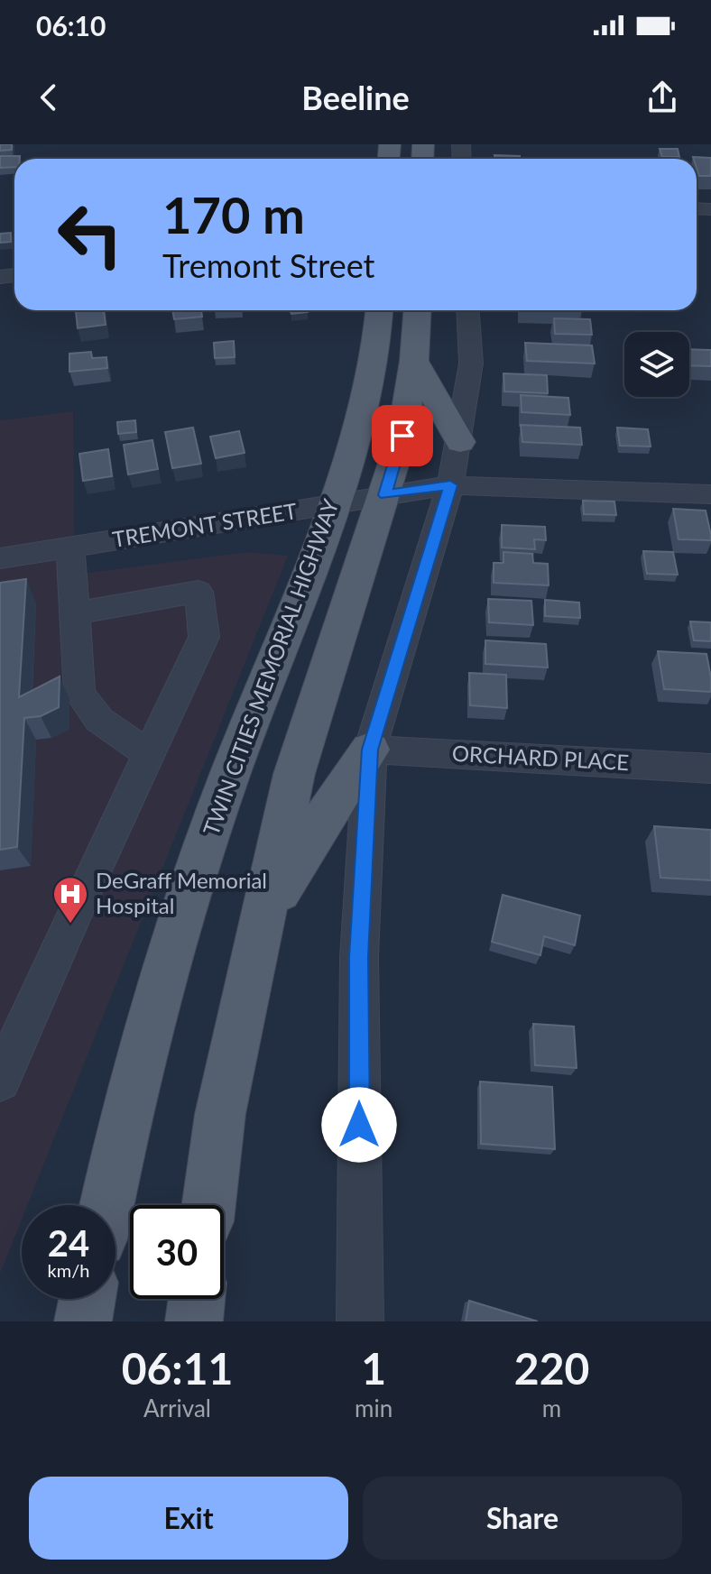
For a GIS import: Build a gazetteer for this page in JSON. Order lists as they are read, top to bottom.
{
  "streets": {
    "main road": ["TWIN CITIES MEMORIAL HIGHWAY"],
    "street": ["TREMONT STREET", "ORCHARD PLACE"]
  },
  "crossings": [
    ["TREMONT STREET", "TWIN CITIES MEMORIAL HIGHWAY"]
  ],
  "places": {
    "hospital": ["DeGraff Memorial Hospital"]
  },
  "page": {
    "status": "06:10",
    "header": "Beeline",
    "turn": ["170 m", "Tremont Street"],
    "speed": "24 km/h",
    "limit": "30",
    "eta": [
      "06:11",
      "Arrival",
      "1",
      "min",
      "220",
      "m"
    ],
    "buttons": ["Exit", "Share"]
  }
}
